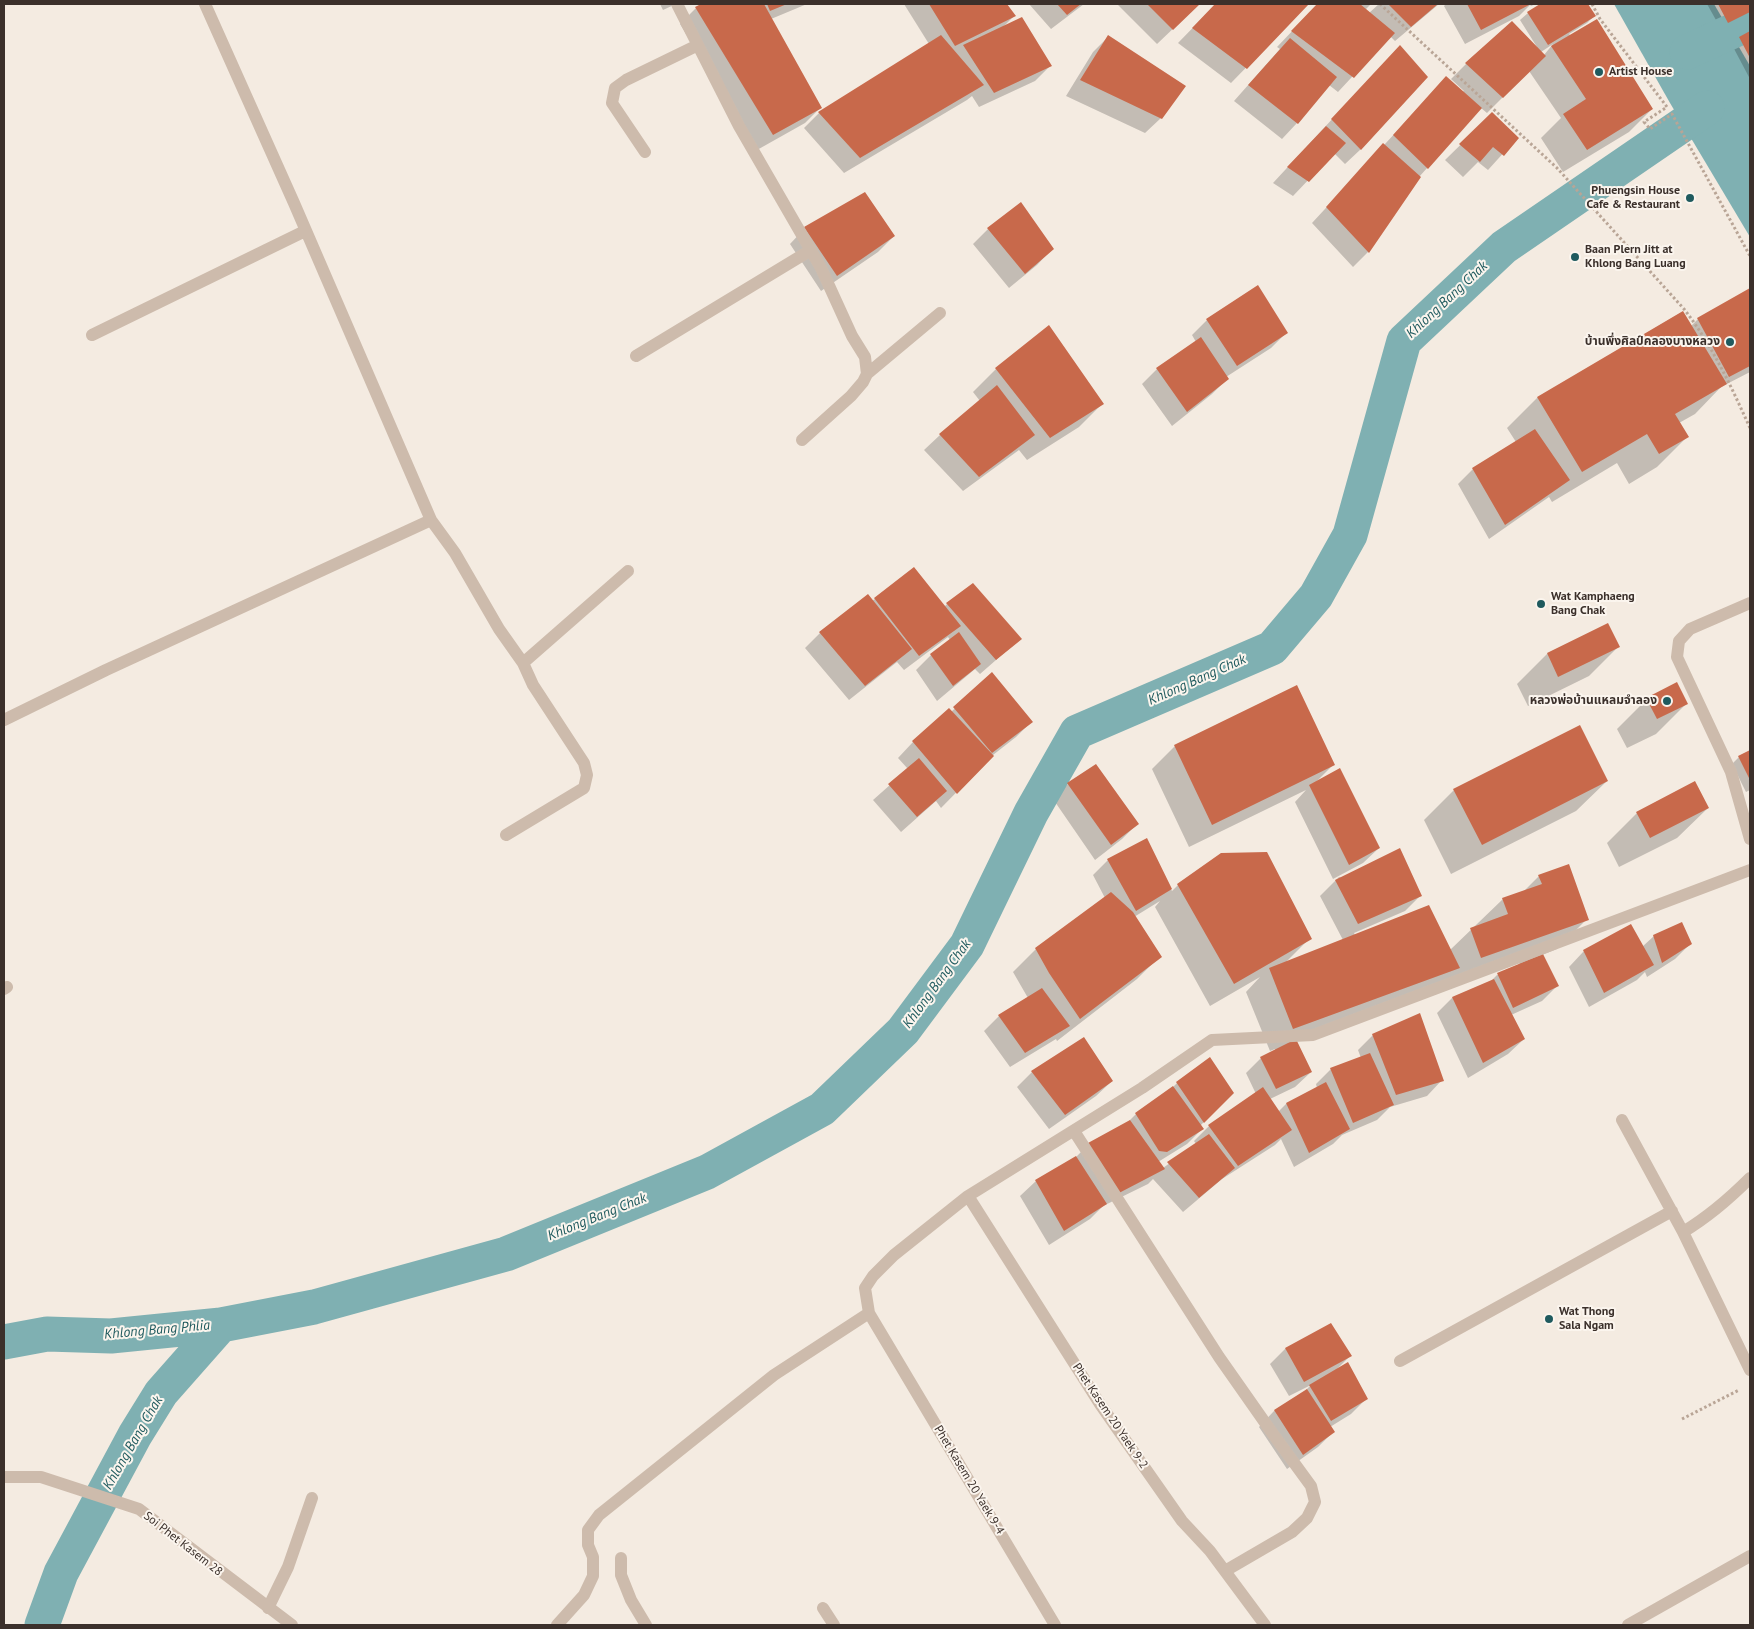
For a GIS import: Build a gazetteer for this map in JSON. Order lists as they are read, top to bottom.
{
  "streets": {
    "street": ["Phet Kasem 20 Yaek 9-2", "Phet Kasem 20 Yaek 9-4", "Soi Phet Kasem 28"]
  },
  "water": ["Khlong Bang Chak", "Khlong Bang Phlia"],
  "places": [
    "Artist House",
    "Phuengsin House Cafe & Restaurant",
    "Baan Plern Jitt at Khlong Bang Luang",
    "บ้านพึ่งศิลป์คลองบางหลวง",
    "Wat Kamphaeng Bang Chak",
    "หลวงพ่อบ้านแหลมจำลอง",
    "Wat Thong Sala Ngam"
  ]
}
